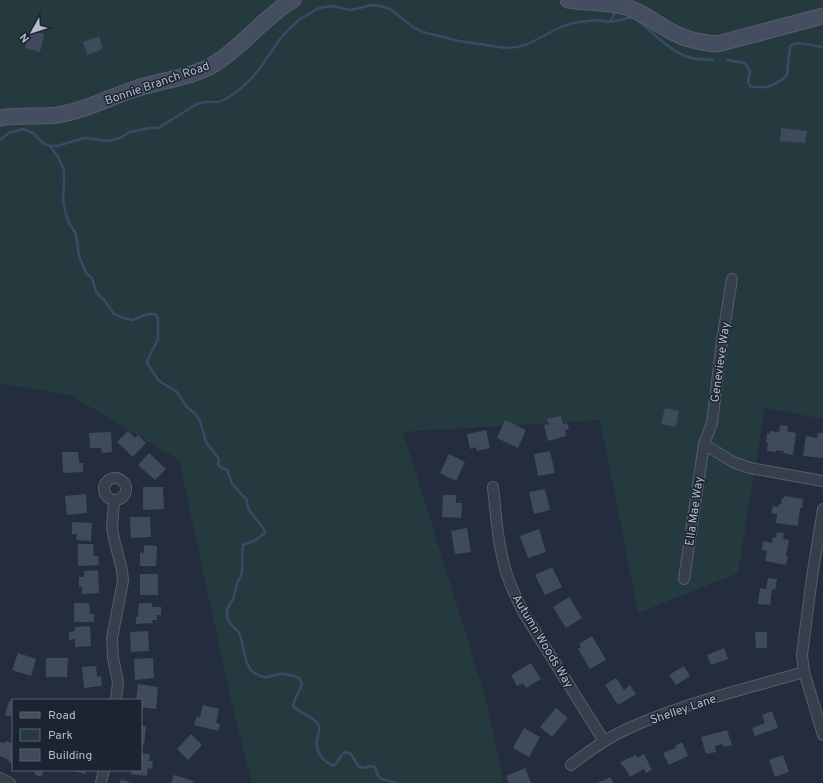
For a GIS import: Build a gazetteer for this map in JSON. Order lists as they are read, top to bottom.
{
  "streets": {
    "street": [
      "Bonnie Branch Road",
      "Genevieve Way",
      "Ella Mae Way",
      "Autumn Woods Way",
      "Shelley Lane"
    ]
  },
  "crossings": [
    ["Genevieve Way", "Ella Mae Way"],
    ["Autumn Woods Way", "Shelley Lane"]
  ],
  "legend": ["Road", "Park", "Building"],
  "north": "bottom left"
}
